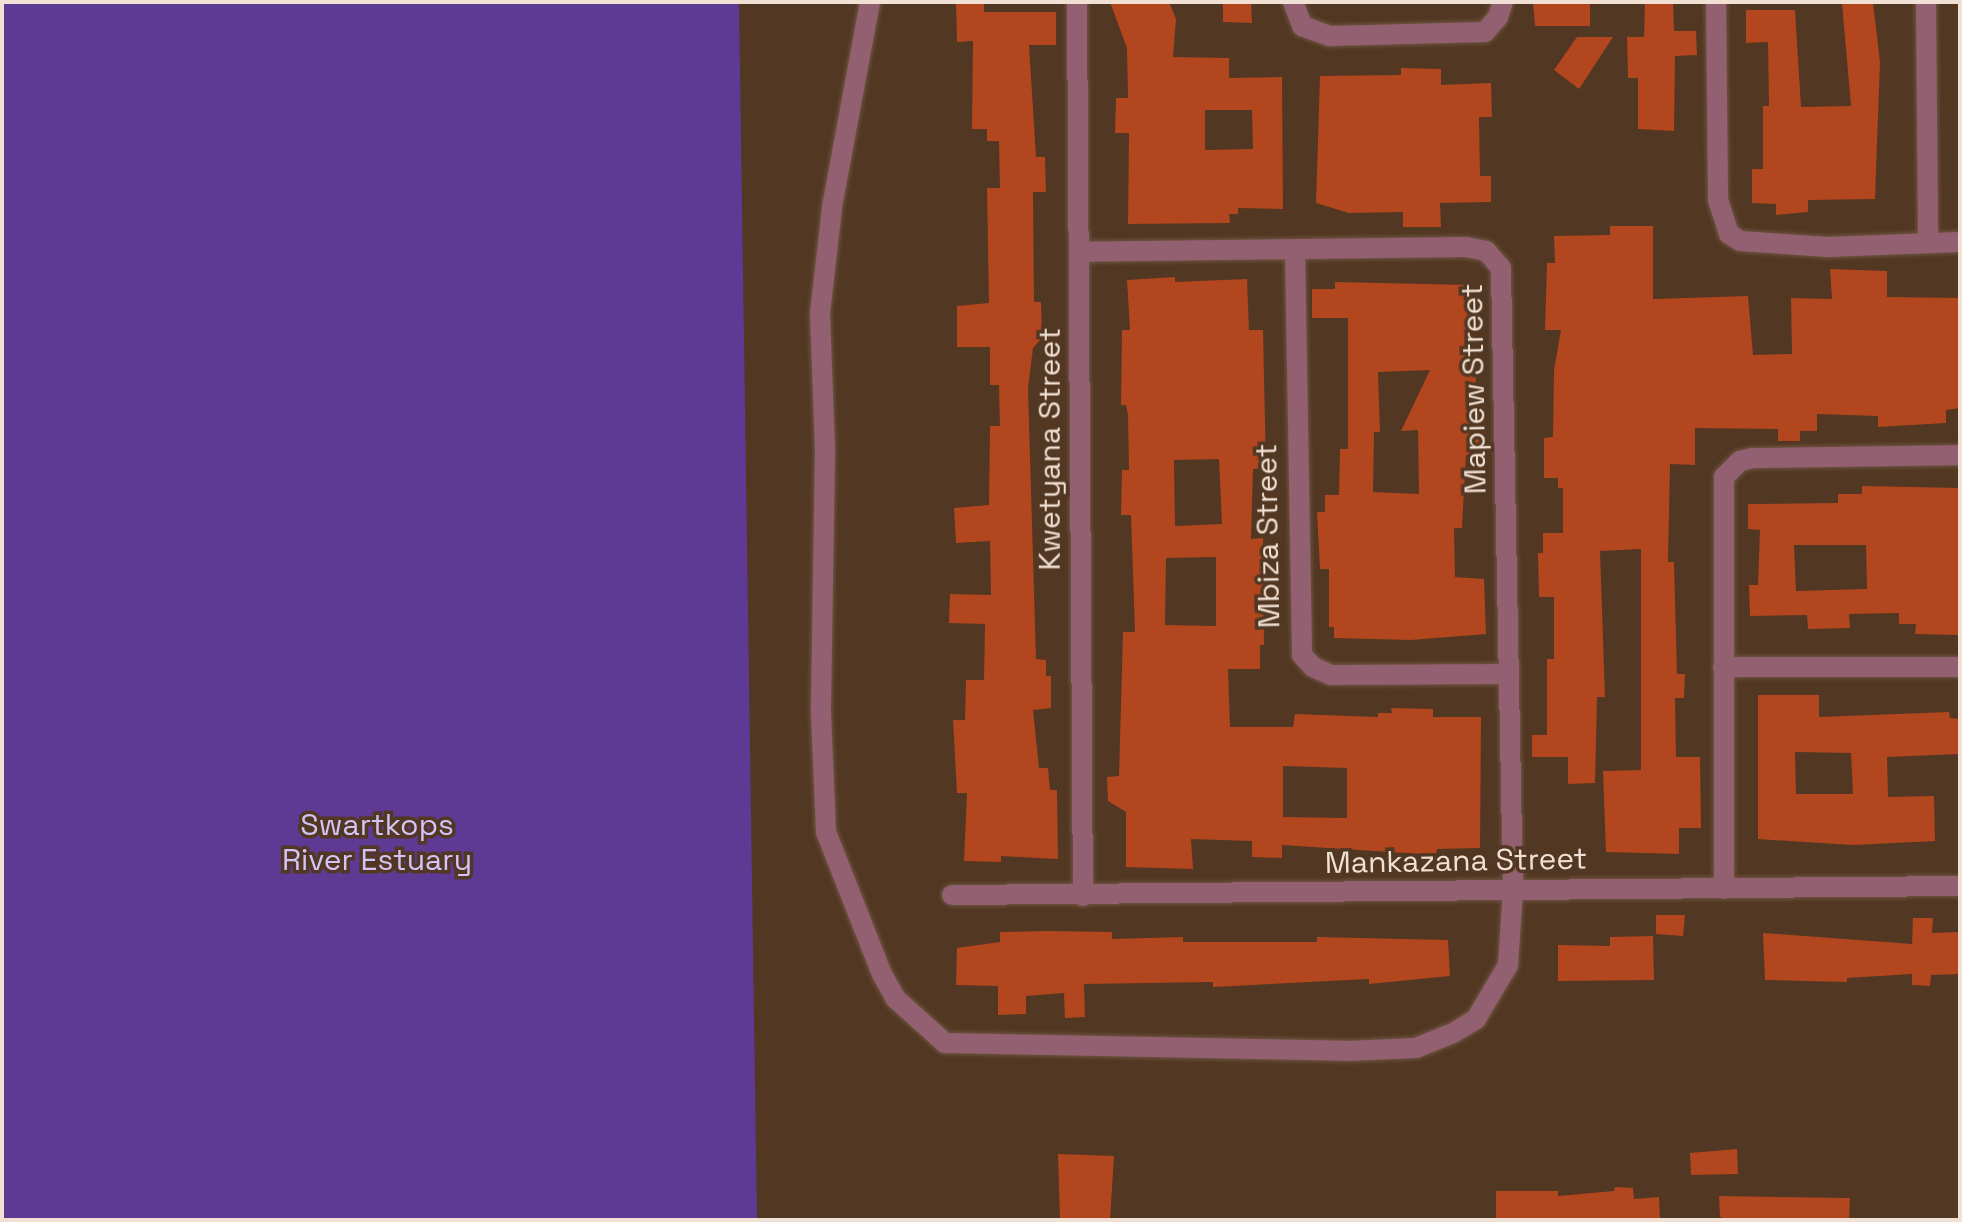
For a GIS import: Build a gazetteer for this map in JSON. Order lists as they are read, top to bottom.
{
  "streets": {
    "street": [
      "Mapiew Street",
      "Kwetyana Street",
      "Mbiza Street",
      "Mankazana Street"
    ]
  },
  "crossings": [
    ["Mapiew Street", "Kwetyana Street"],
    ["Mapiew Street", "Mbiza Street"],
    ["Mapiew Street", "Mankazana Street"],
    ["Kwetyana Street", "Mankazana Street"]
  ],
  "parks": ["Swartkops River Estuary"]
}
